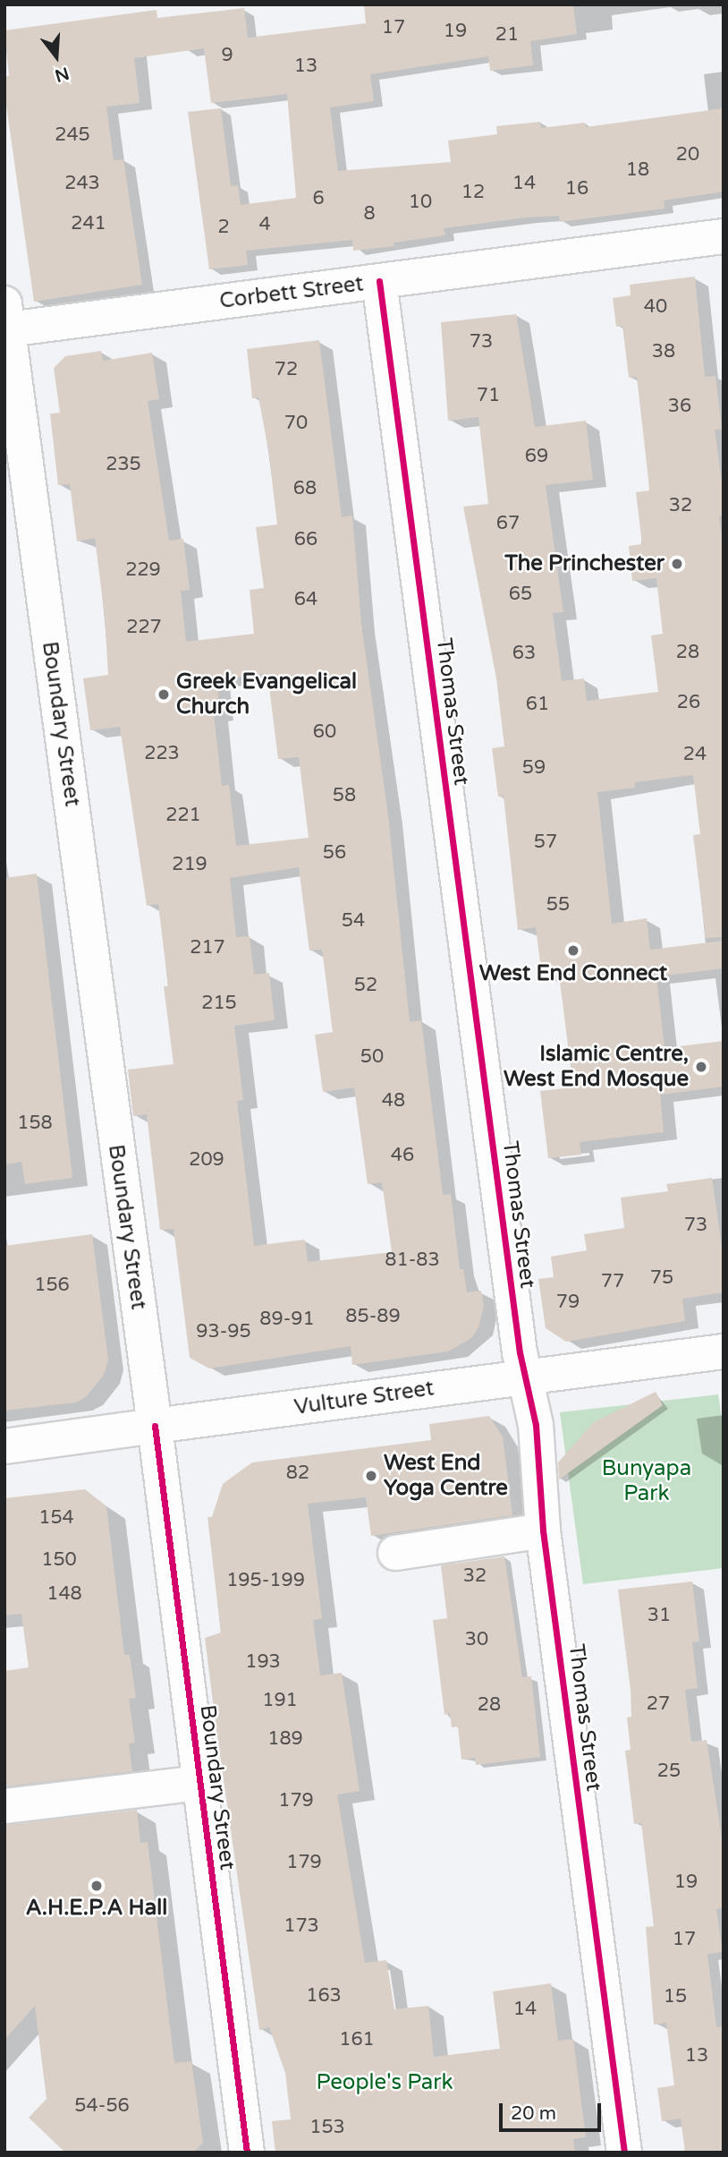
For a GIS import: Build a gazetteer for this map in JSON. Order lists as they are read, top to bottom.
{
  "streets": {
    "street": [
      "Corbett Street",
      "Thomas Street",
      "Boundary Street",
      "Vulture Street"
    ]
  },
  "crossings": [
    ["Corbett Street", "Thomas Street"],
    ["Corbett Street", "Boundary Street"],
    ["Thomas Street", "Vulture Street"],
    ["Boundary Street", "Vulture Street"]
  ],
  "parks": ["Bunyapa Park", "People's Park"],
  "places": [
    "The Princhester",
    "Greek Evangelical Church",
    "West End Connect",
    "Islamic Centre, West End Mosque",
    "West End Yoga Centre",
    "A.H.E.P.A Hall"
  ],
  "house_numbers": [
    "17",
    "19",
    "21",
    "9",
    "13",
    "245",
    "20",
    "18",
    "243",
    "14",
    "16",
    "12",
    "6",
    "10",
    "8",
    "241",
    "4",
    "2",
    "40",
    "73",
    "38",
    "72",
    "71",
    "36",
    "70",
    "69",
    "235",
    "68",
    "32",
    "67",
    "66",
    "229",
    "65",
    "64",
    "227",
    "28",
    "63",
    "26",
    "61",
    "60",
    "223",
    "24",
    "59",
    "58",
    "221",
    "57",
    "56",
    "219",
    "55",
    "54",
    "217",
    "52",
    "215",
    "50",
    "48",
    "158",
    "46",
    "209",
    "73",
    "81-83",
    "75",
    "77",
    "156",
    "79",
    "85-89",
    "89-91",
    "93-95",
    "82",
    "154",
    "150",
    "32",
    "195-199",
    "148",
    "31",
    "30",
    "193",
    "191",
    "27",
    "28",
    "189",
    "25",
    "179",
    "179",
    "19",
    "173",
    "17",
    "163",
    "15",
    "14",
    "161",
    "13",
    "54-56",
    "153"
  ],
  "scale_bar": "20 m",
  "north": "bottom"
}
